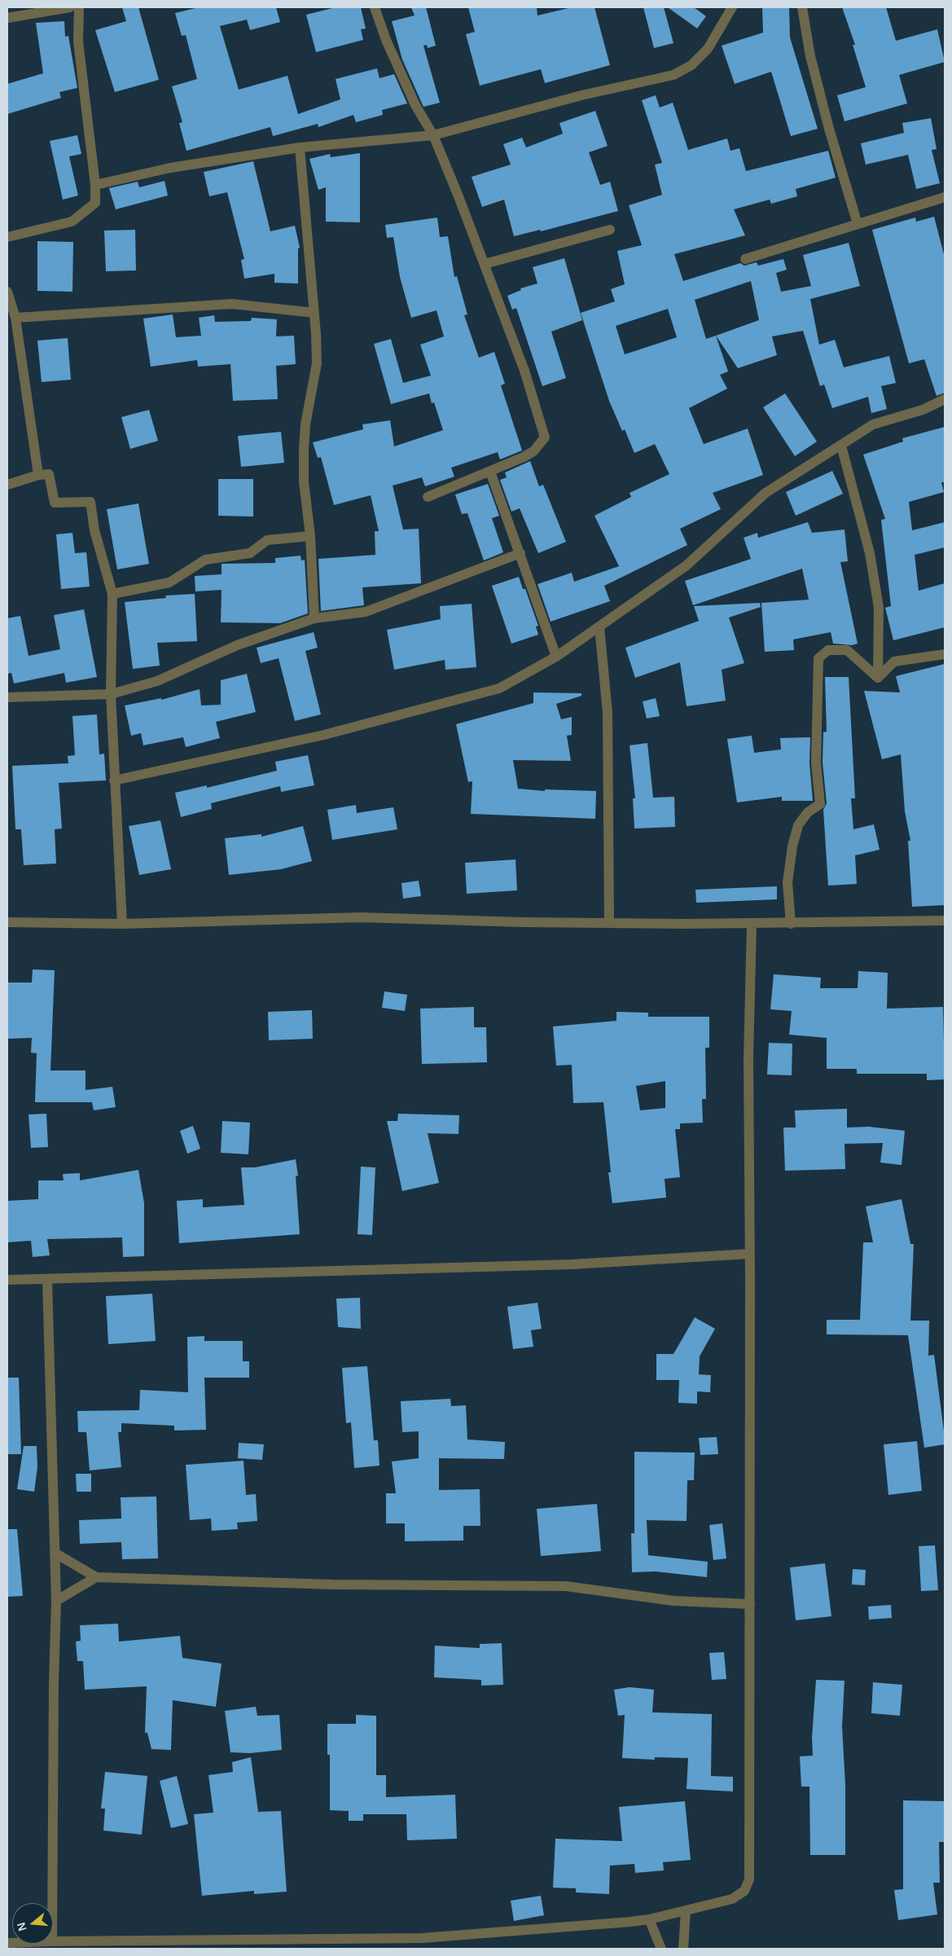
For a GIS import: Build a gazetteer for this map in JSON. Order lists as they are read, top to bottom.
{
  "north": "left"
}
